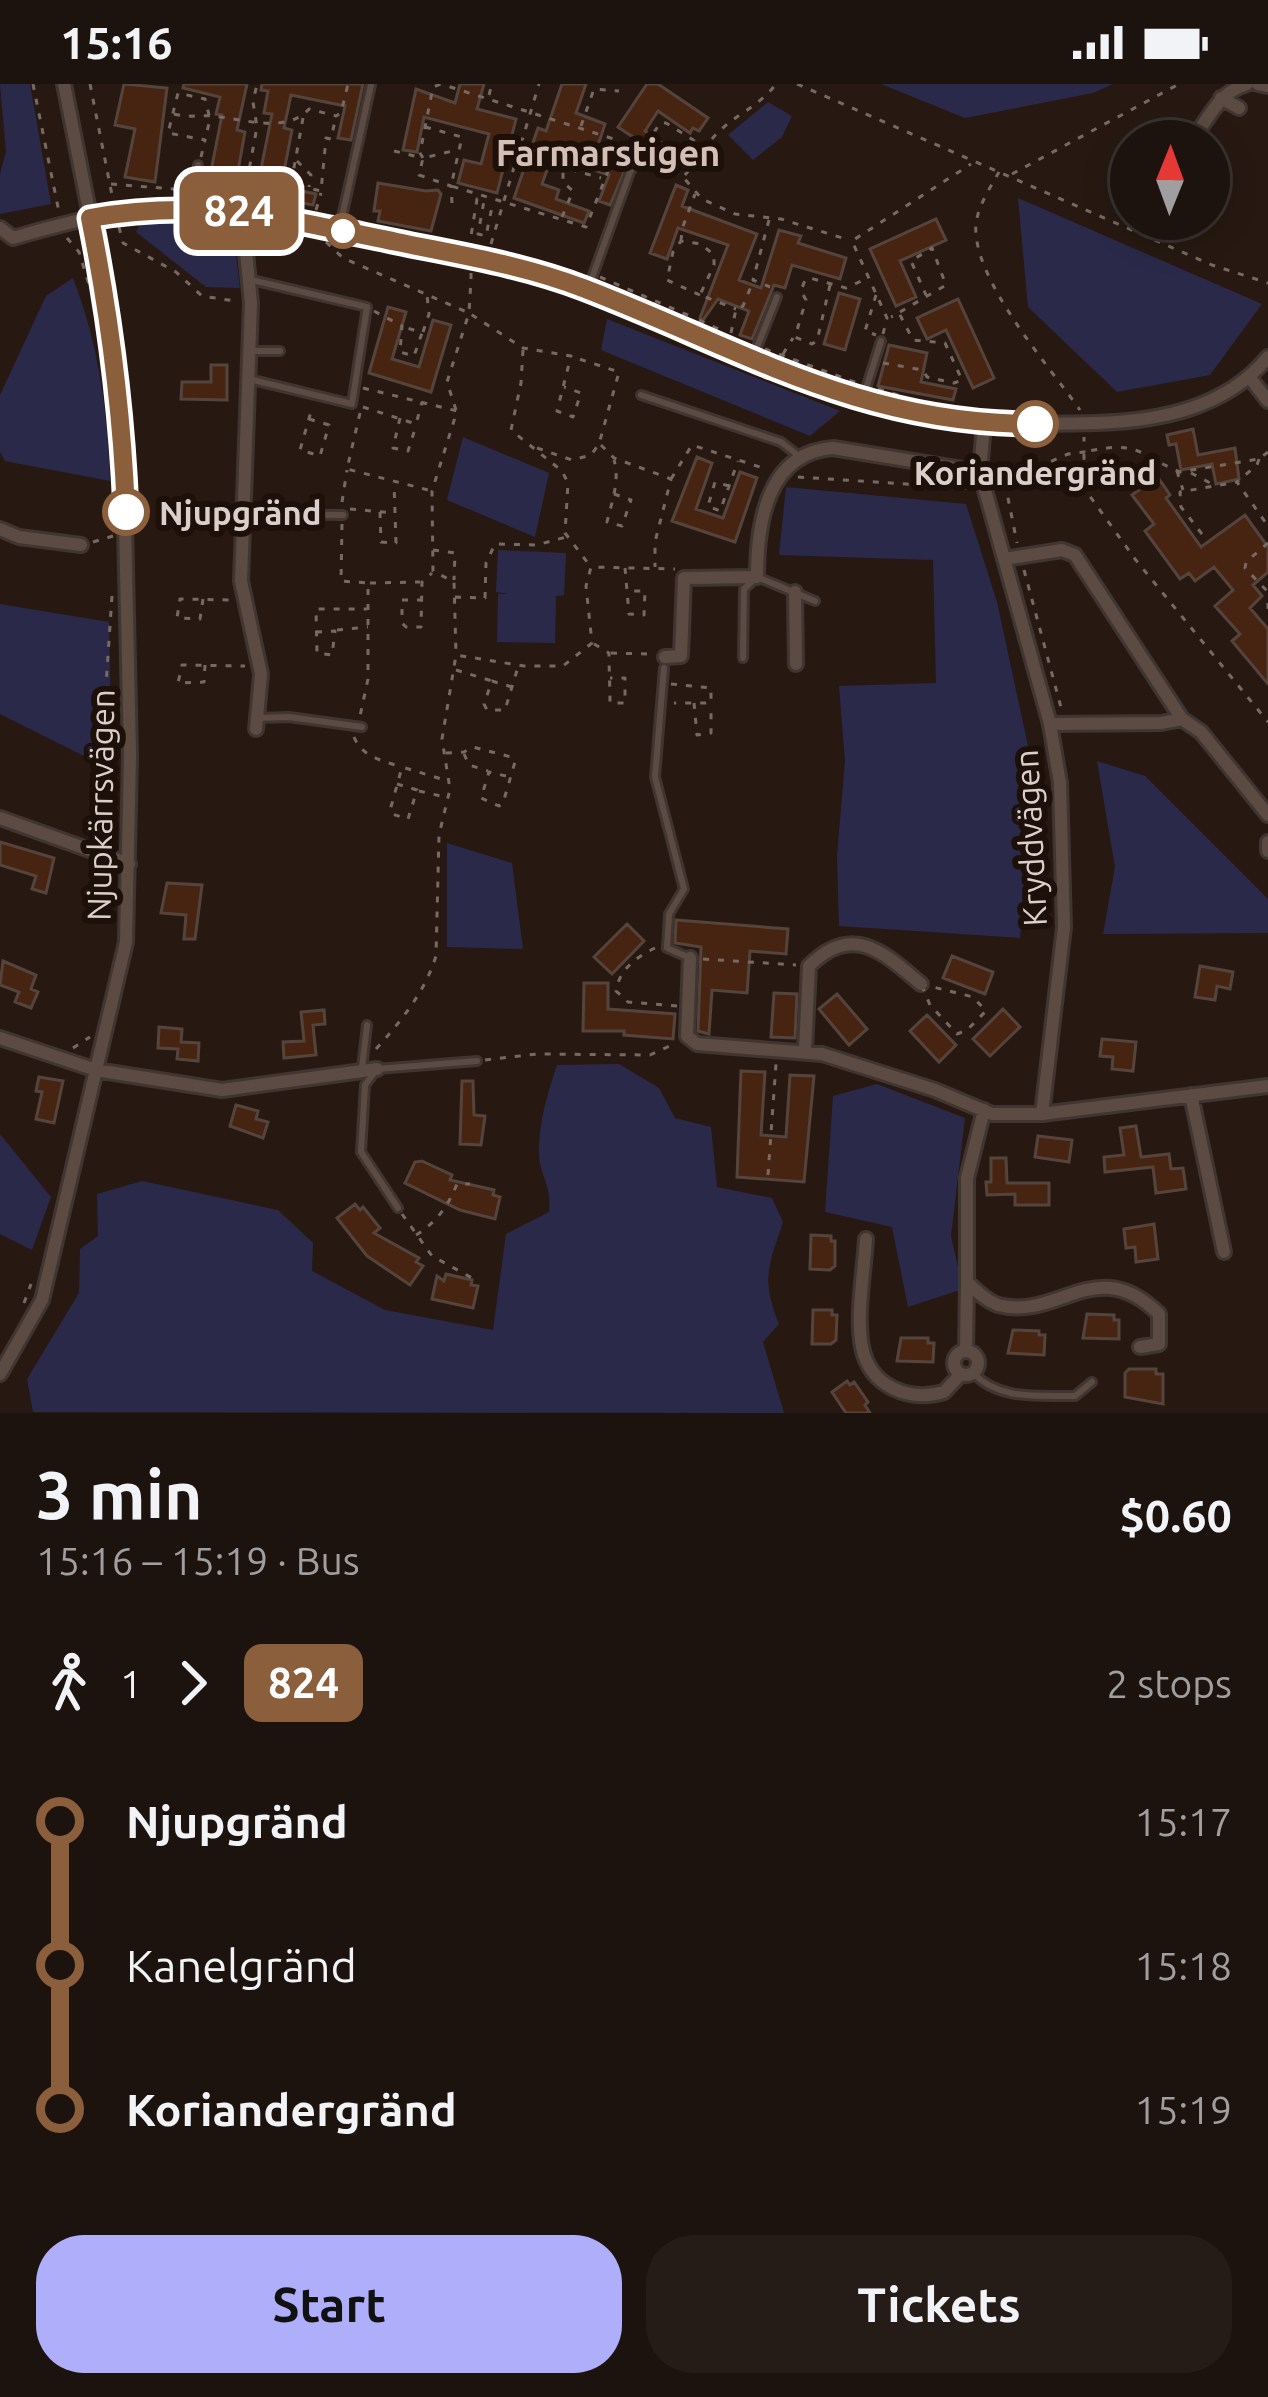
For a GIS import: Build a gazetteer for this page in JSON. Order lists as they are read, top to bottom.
{
  "streets": {
    "street": ["Njupkärrsvägen", "Kryddvägen"]
  },
  "districts": ["Farmarstigen"],
  "places": ["Koriandergränd", "Njupgränd"],
  "lines": ["bus line 824"],
  "north": "top",
  "page": {
    "status": "15:16",
    "on_map": "824",
    "heading": ["3 min", "15:16 – 15:19 · Bus", "$0.60"],
    "legs": ["1", "824", "2 stops"],
    "list": [
      {
        "name": "Njupgränd",
        "value": "15:17"
      },
      {
        "name": "Kanelgränd",
        "value": "15:18"
      },
      {
        "name": "Koriandergränd",
        "value": "15:19"
      }
    ],
    "buttons": ["Start", "Tickets"]
  }
}
